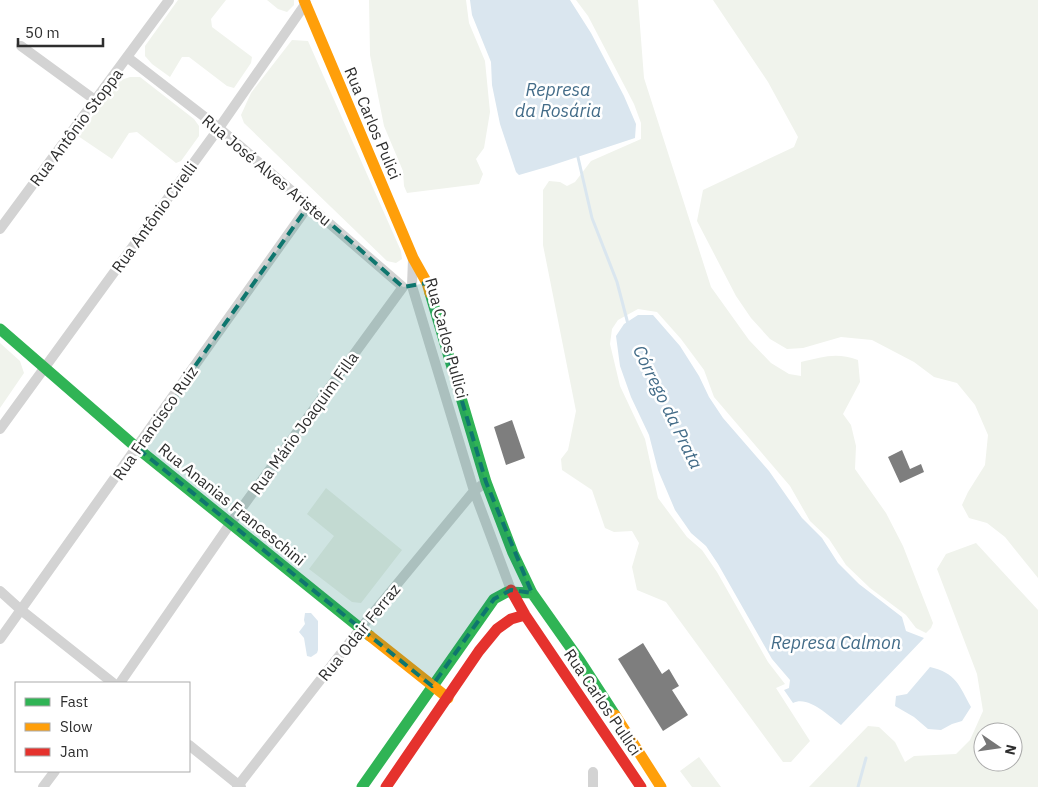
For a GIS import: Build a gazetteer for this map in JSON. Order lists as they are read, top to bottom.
{
  "streets": {
    "street": [
      "Rua Carlos Pulici",
      "Rua Antônio Stoppa",
      "Rua José Alves Aristeu",
      "Rua Antônio Cirelli",
      "Rua Carlos Pullici",
      "Rua Francisco Ruiz",
      "Rua Mário Joaquim Filla",
      "Rua Ananias Franceschini",
      "Rua Odair Ferraz"
    ]
  },
  "crossings": [
    ["Rua Carlos Pulici", "Rua Antônio Cirelli"],
    ["Rua Carlos Pulici", "Rua Carlos Pullici"],
    ["Rua Antônio Stoppa", "Rua José Alves Aristeu"],
    ["Rua José Alves Aristeu", "Rua Antônio Cirelli"],
    ["Rua José Alves Aristeu", "Rua Carlos Pullici"],
    ["Rua José Alves Aristeu", "Rua Francisco Ruiz"],
    ["Rua José Alves Aristeu", "Rua Mário Joaquim Filla"],
    ["Rua Antônio Cirelli", "Rua Ananias Franceschini"],
    ["Rua Carlos Pullici", "Rua Mário Joaquim Filla"],
    ["Rua Carlos Pullici", "Rua Odair Ferraz"],
    ["Rua Francisco Ruiz", "Rua Ananias Franceschini"],
    ["Rua Mário Joaquim Filla", "Rua Ananias Franceschini"],
    ["Rua Ananias Franceschini", "Rua Odair Ferraz"]
  ],
  "water": ["Represa da Rosária", "Córrego da Prata", "Represa Calmon"],
  "legend": ["Fast", "Slow", "Jam"],
  "scale_bar": "50 m",
  "north": "right"
}
